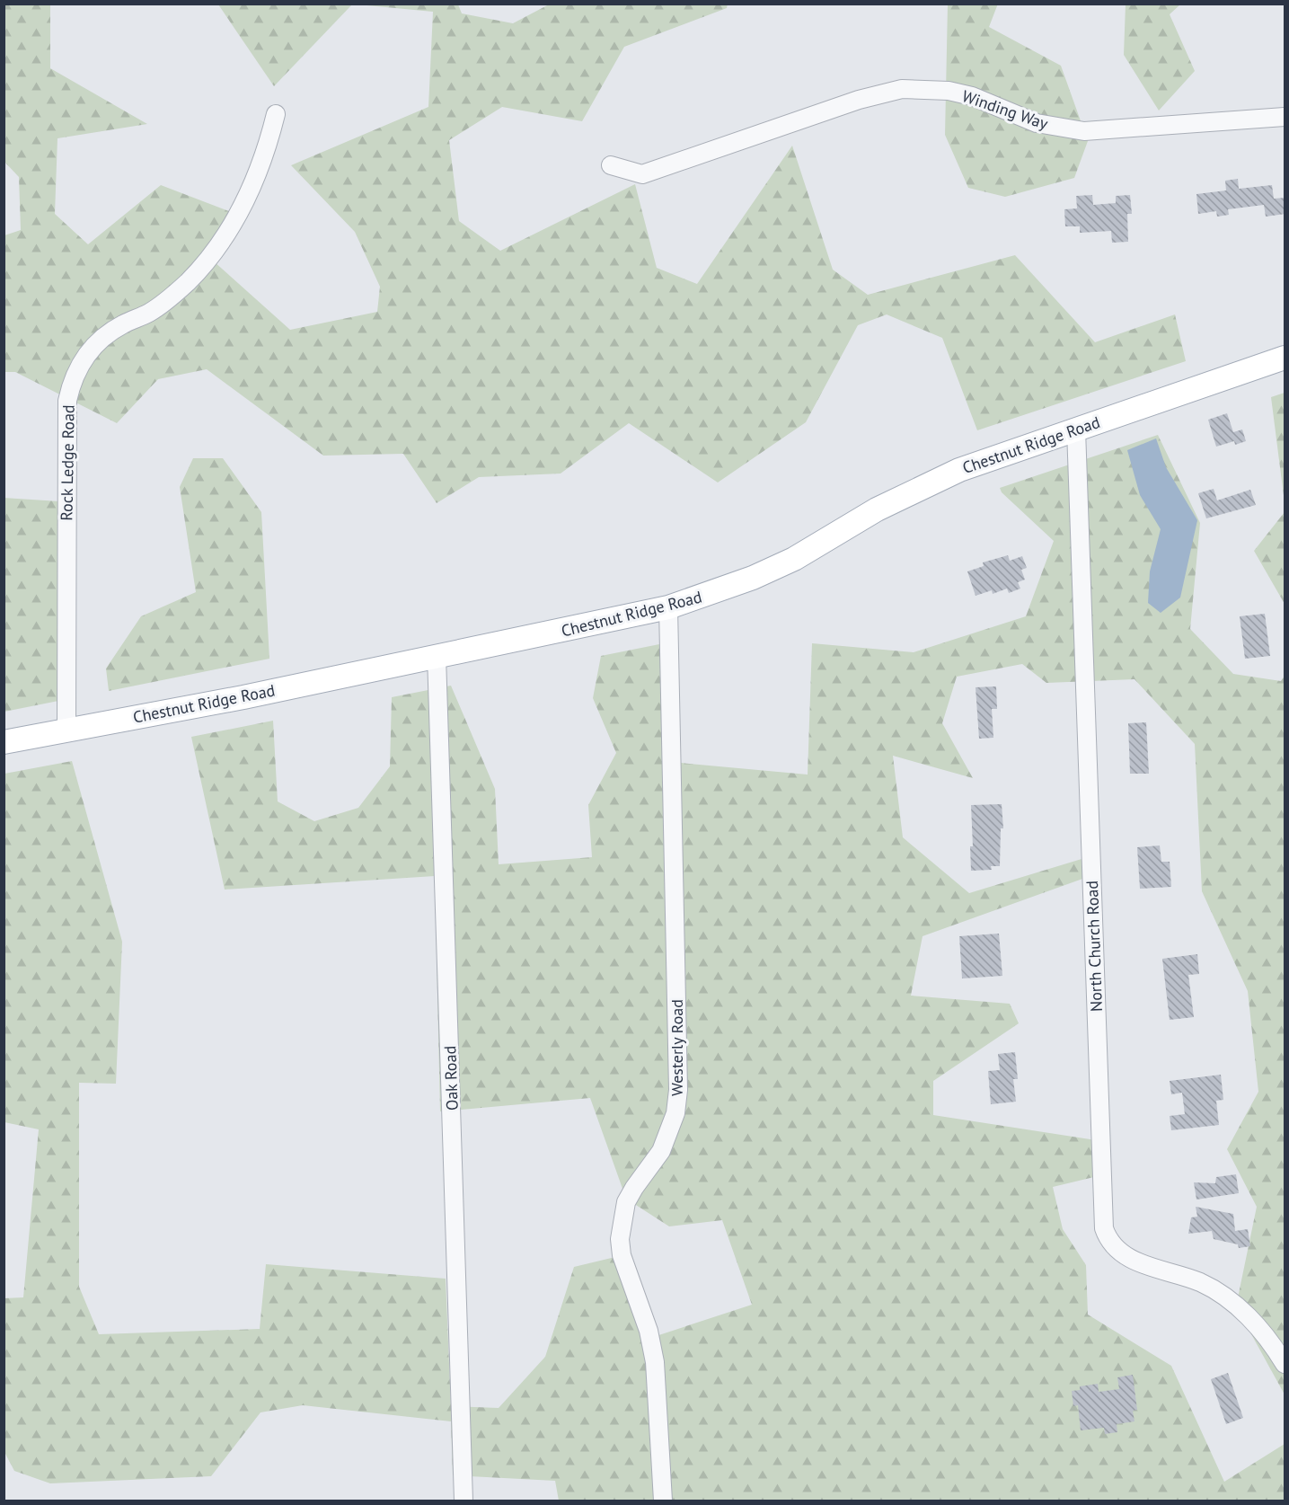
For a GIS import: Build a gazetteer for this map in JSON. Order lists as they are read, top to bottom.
{
  "streets": {
    "main road": ["Chestnut Ridge Road"],
    "street": [
      "Winding Way",
      "Rock Ledge Road",
      "North Church Road",
      "Westerly Road",
      "Oak Road"
    ]
  },
  "crossings": [
    ["Chestnut Ridge Road", "Rock Ledge Road"],
    ["Chestnut Ridge Road", "North Church Road"],
    ["Chestnut Ridge Road", "Westerly Road"],
    ["Chestnut Ridge Road", "Oak Road"]
  ]
}
